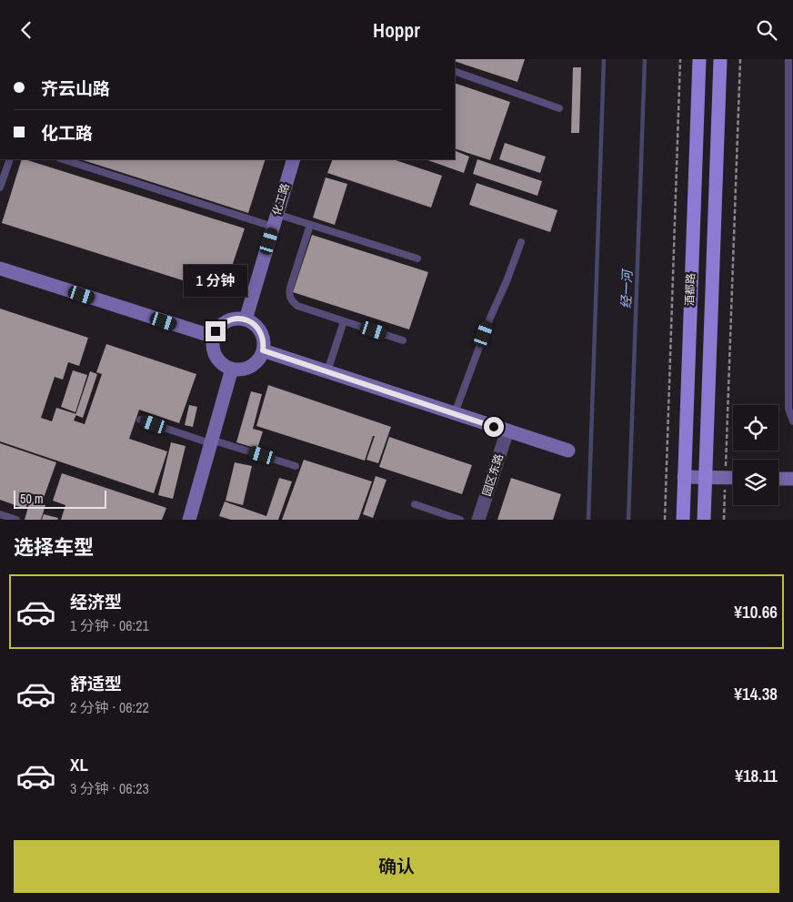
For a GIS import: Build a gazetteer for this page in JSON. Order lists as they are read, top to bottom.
{
  "streets": {
    "main road": ["酒都路"],
    "street": ["化工路", "园区东路"]
  },
  "water": ["经一河"],
  "scale_bar": "50 m",
  "page": {
    "header": "Hoppr",
    "banner": ["齐云山路", "化工路"],
    "bubble": "1 分钟",
    "scale": "50 m",
    "heading": "选择车型",
    "list": [
      {
        "name": "经济型",
        "note": "1 分钟 · 06:21",
        "value": "¥10.66"
      },
      {
        "name": "舒适型",
        "note": "2 分钟 · 06:22",
        "value": "¥14.38"
      },
      {
        "name": "XL",
        "note": "3 分钟 · 06:23",
        "value": "¥18.11"
      }
    ],
    "buttons": "确认"
  }
}
